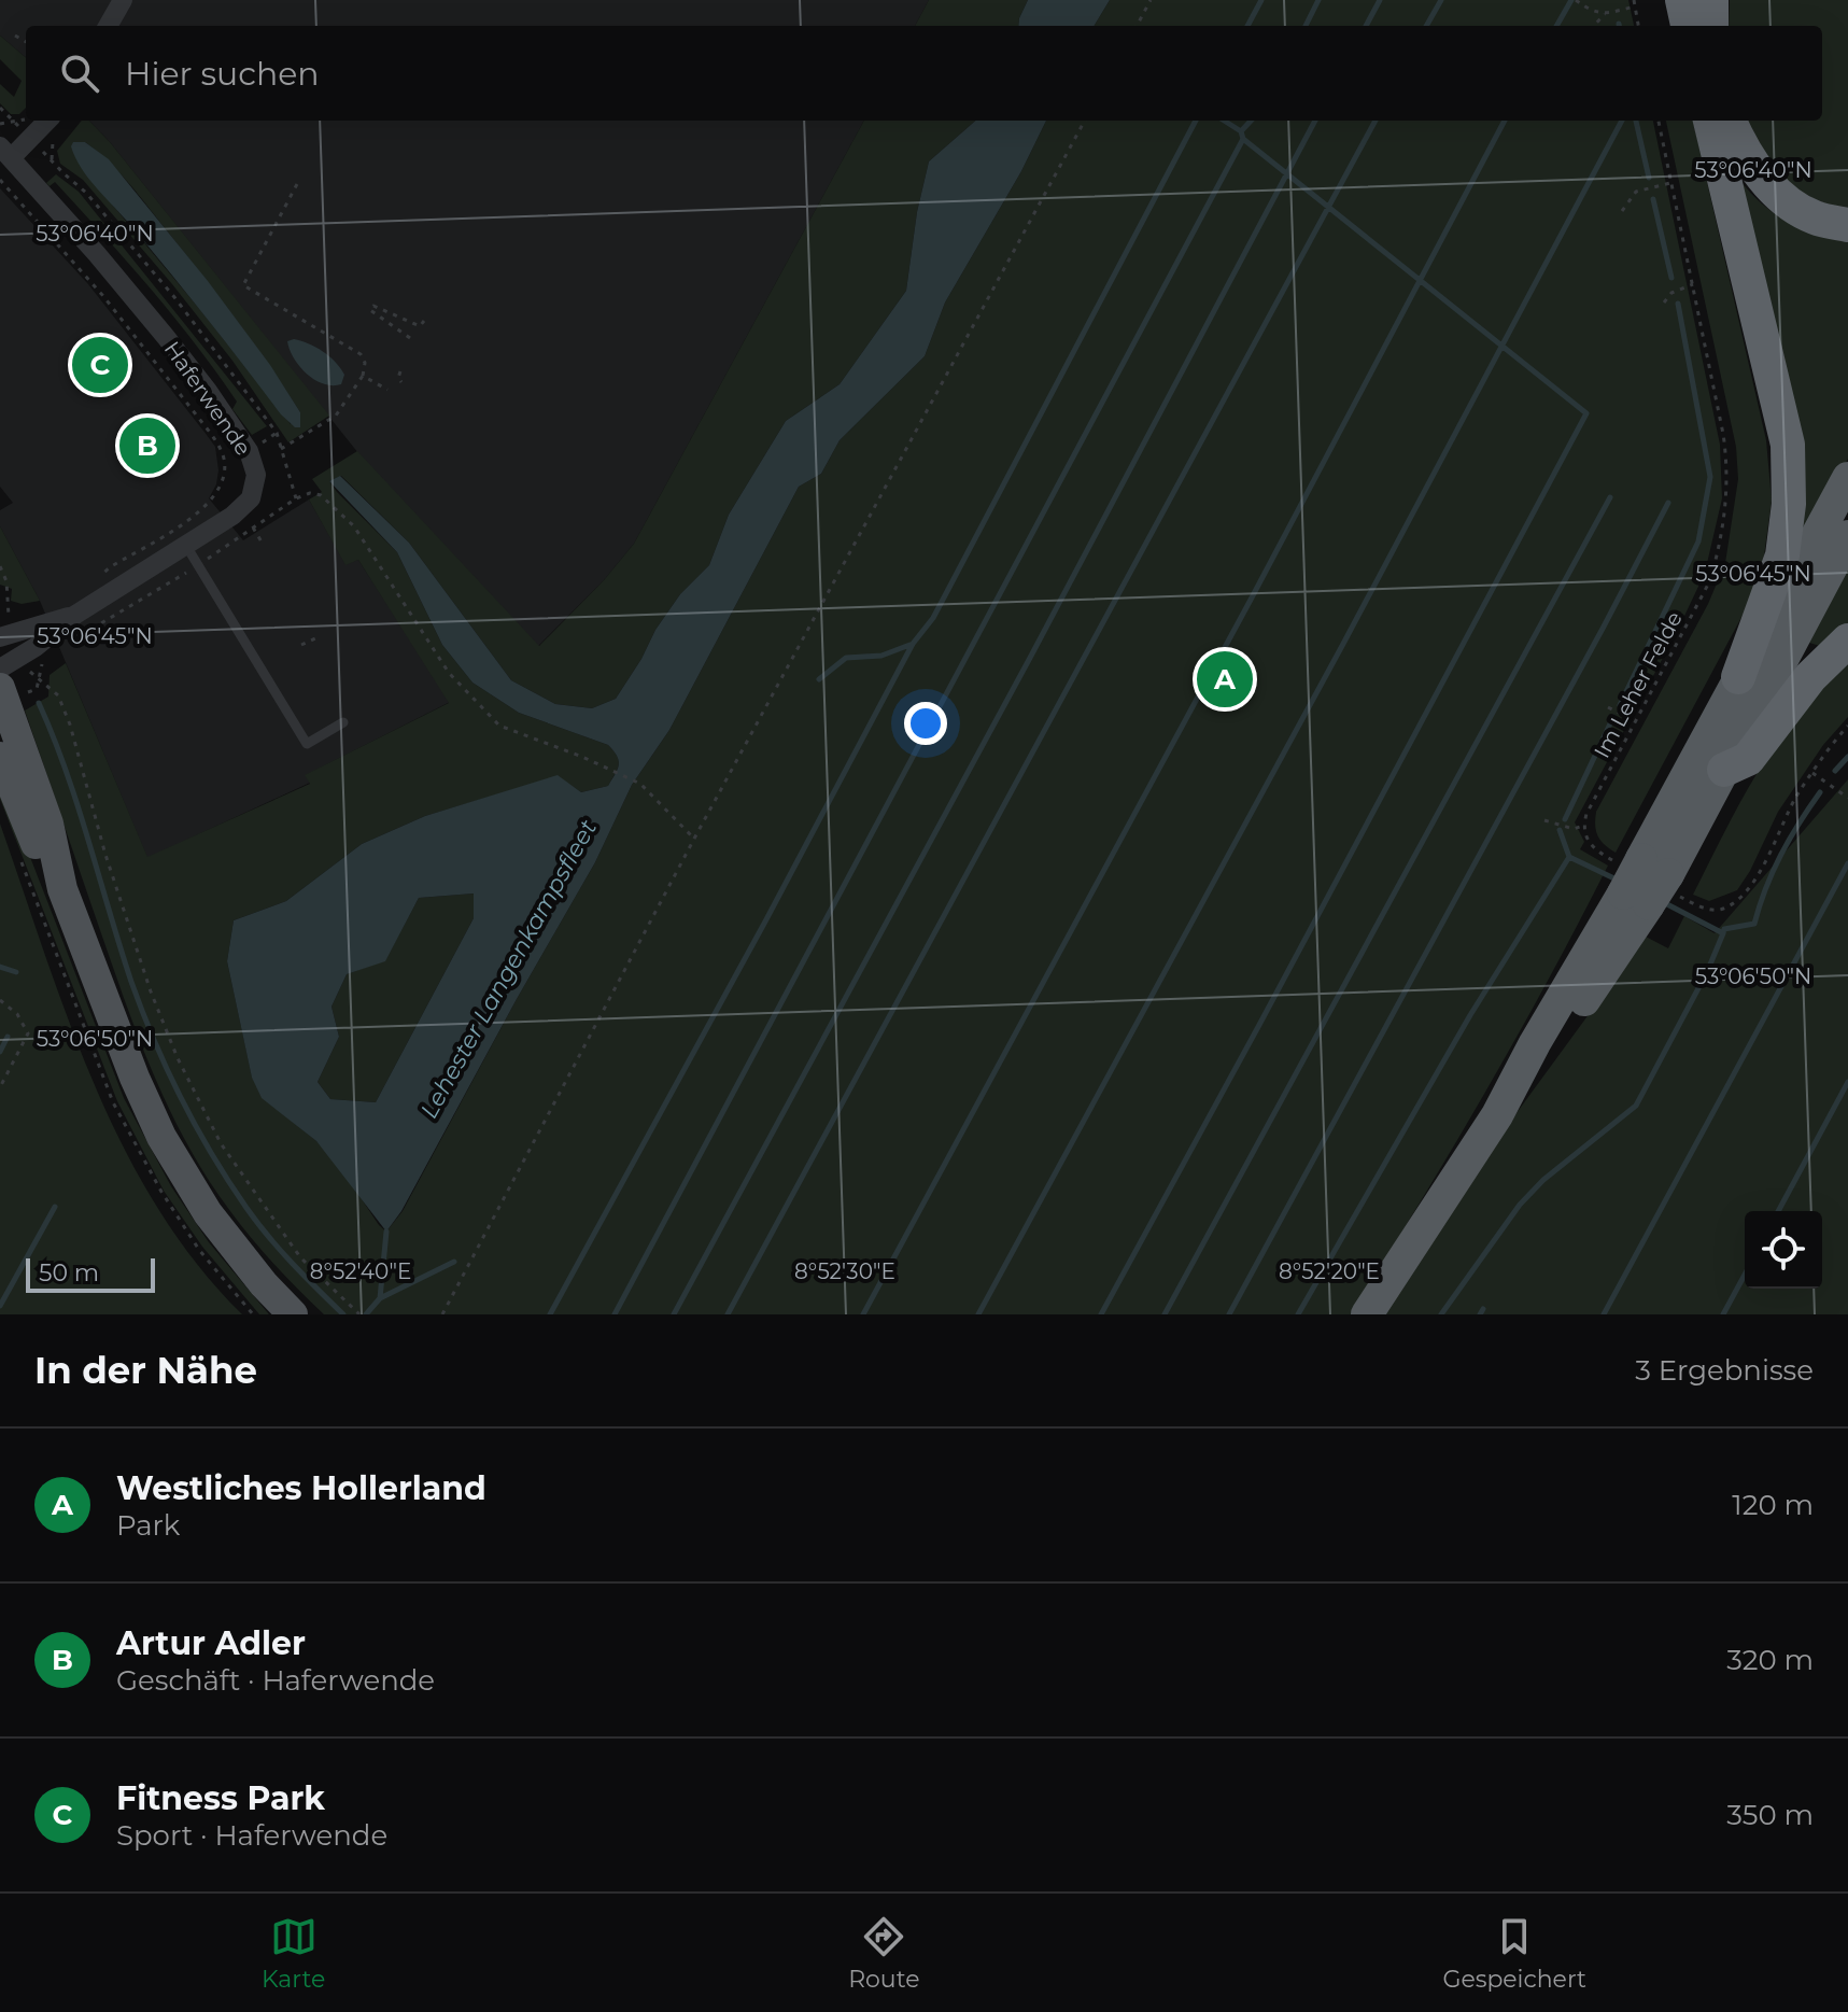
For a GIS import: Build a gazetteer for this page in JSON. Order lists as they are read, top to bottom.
{
  "streets": {
    "street": ["Haferwende"],
    "path": ["Im Leher Felde"]
  },
  "water": ["Lehester Langenkampsfleet"],
  "scale_bar": "50 m",
  "page": {
    "search": "Hier suchen",
    "pins": ["C", "B", "A"],
    "scale": "50 m",
    "heading": ["In der Nähe", "3 Ergebnisse"],
    "list": [
      {
        "mark": "A",
        "name": "Westliches Hollerland",
        "note": "Park",
        "value": "120 m"
      },
      {
        "mark": "B",
        "name": "Artur Adler",
        "note": "Geschäft · Haferwende",
        "value": "320 m"
      },
      {
        "mark": "C",
        "name": "Fitness Park",
        "note": "Sport · Haferwende",
        "value": "350 m"
      }
    ],
    "nav": ["Karte", "Route", "Gespeichert"]
  },
  "coordinates": [
    "53°06'40\"N",
    "53°06'45\"N",
    "53°06'50\"N",
    "8°52'40\"E",
    "8°52'30\"E",
    "8°52'20\"E"
  ]
}
